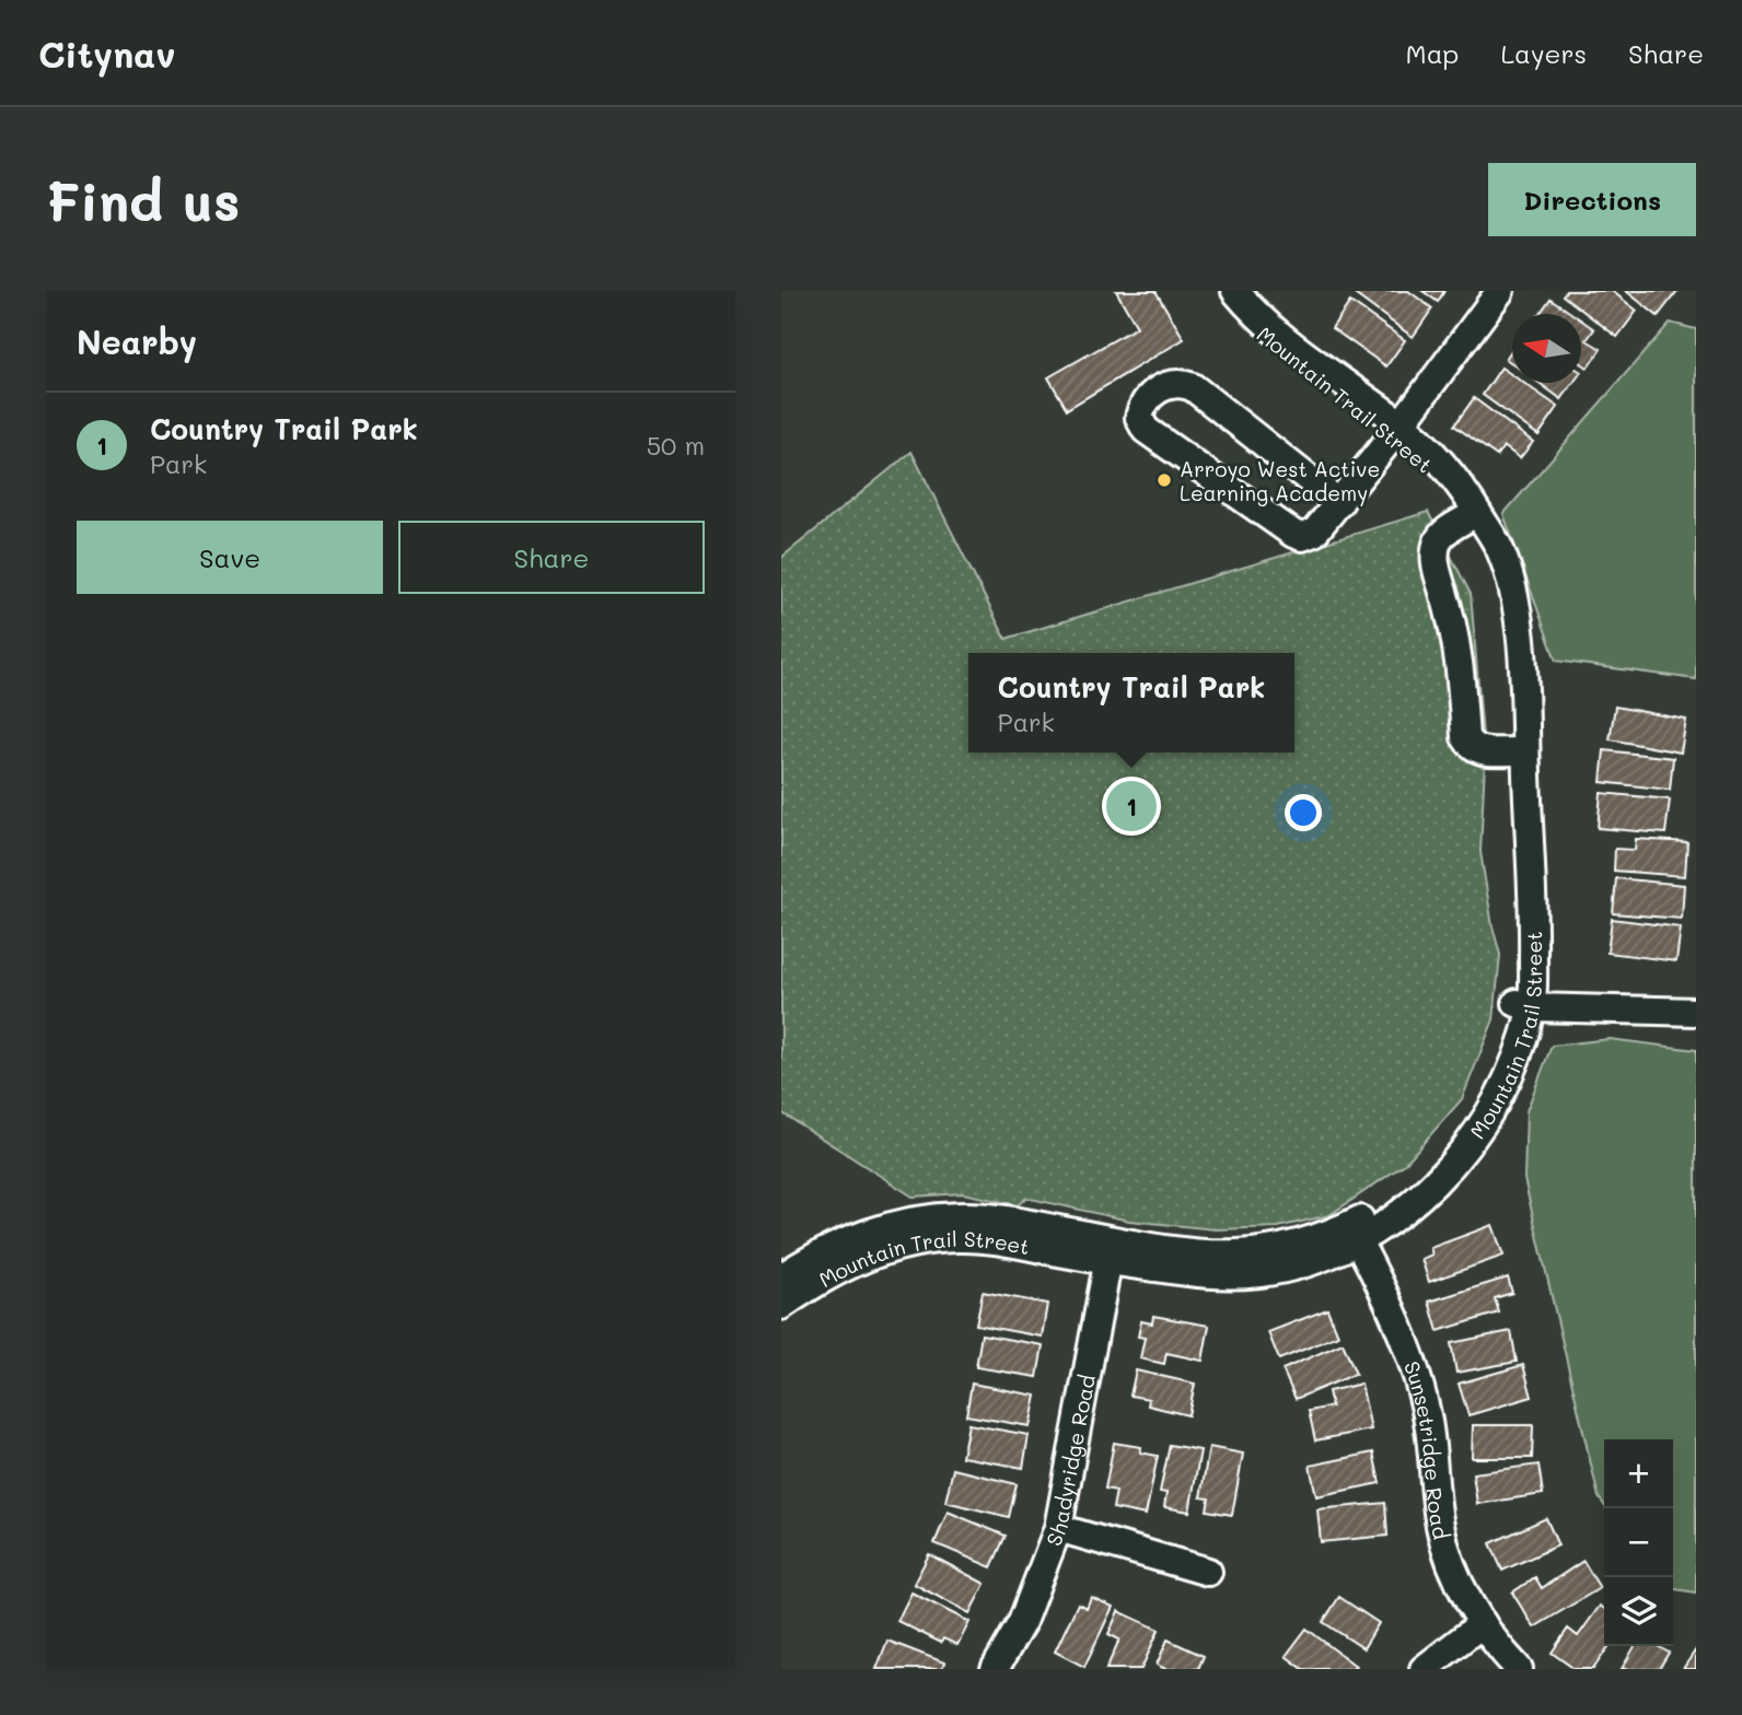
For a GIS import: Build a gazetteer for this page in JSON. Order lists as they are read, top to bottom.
{
  "streets": {
    "street": ["Mountain Trail Street", "Sunsetridge Road", "Shadyridge Road"]
  },
  "crossings": [
    ["Mountain Trail Street", "Sunsetridge Road"],
    ["Mountain Trail Street", "Shadyridge Road"]
  ],
  "places": ["Arroyo West Active Learning Academy"],
  "north": "left",
  "page": {
    "header": "Citynav",
    "nav": ["Map", "Layers", "Share"],
    "buttons": [
      "Directions",
      ["Save", "Share"]
    ],
    "title": "Find us",
    "heading": "Nearby",
    "list": [
      {
        "mark": "1",
        "name": "Country Trail Park",
        "note": "Park",
        "value": "50 m"
      }
    ],
    "popup": ["Country Trail Park", "Park"],
    "pins": "1",
    "map_buttons": ["+", "−"]
  }
}
